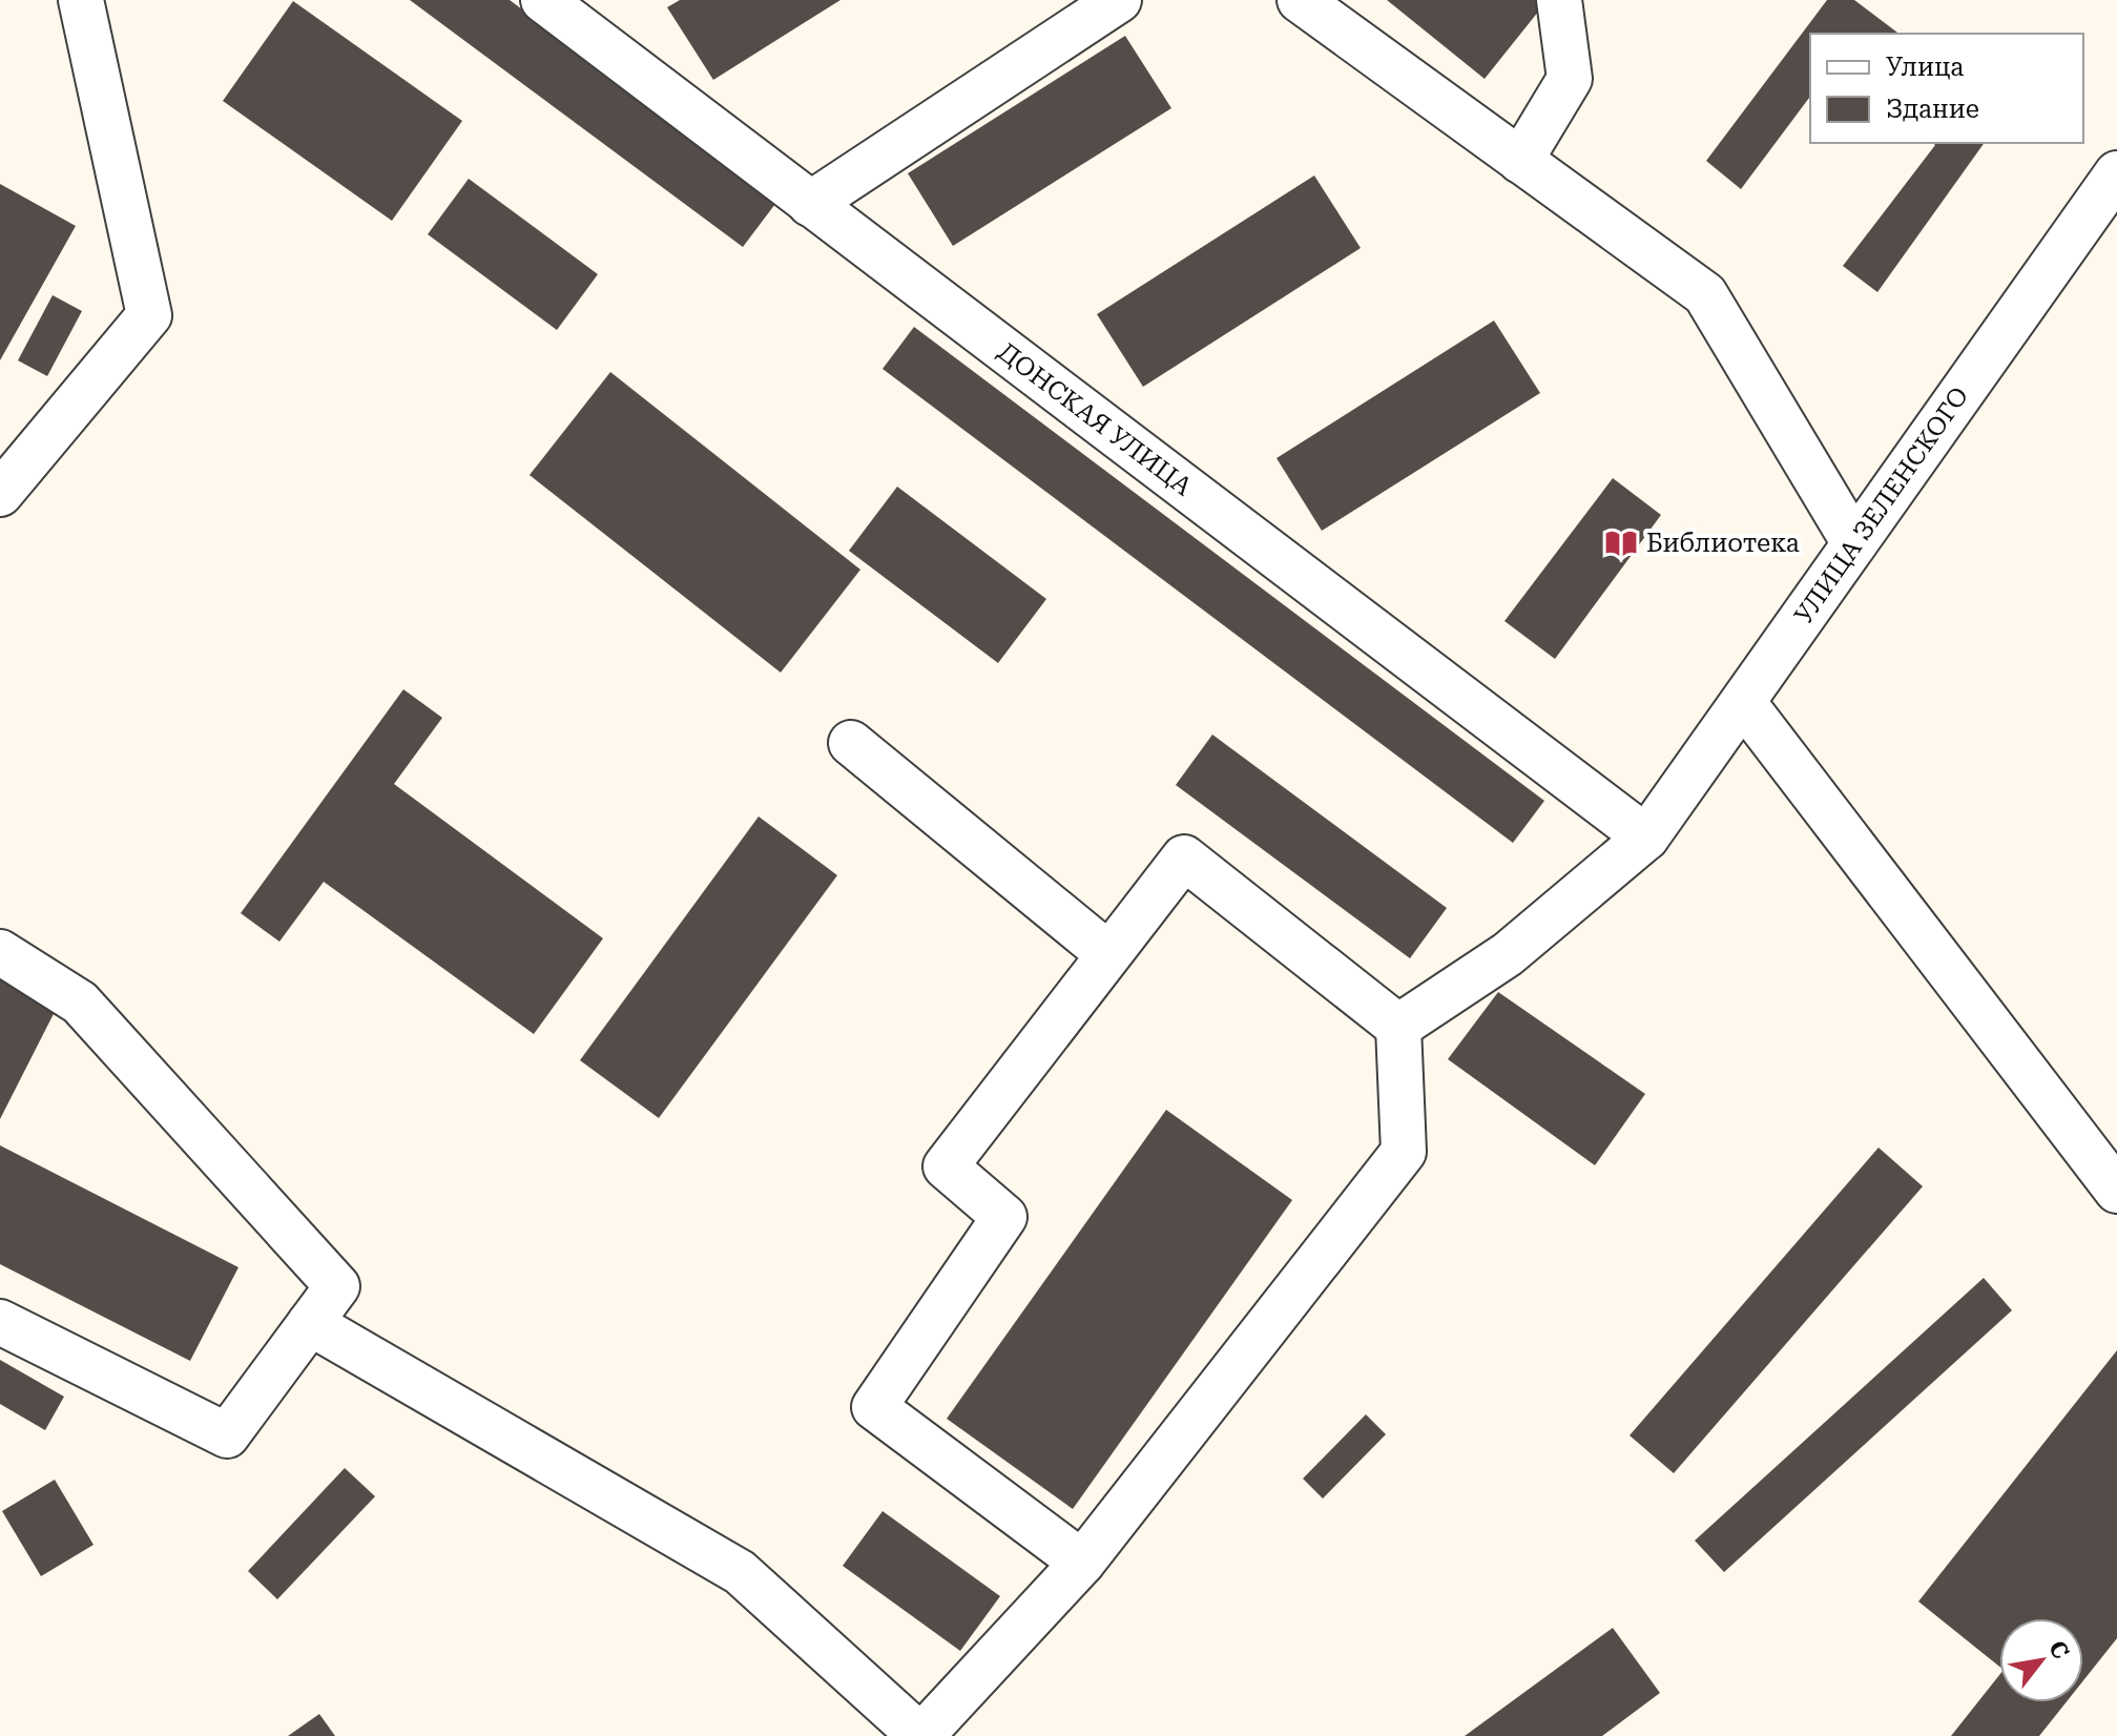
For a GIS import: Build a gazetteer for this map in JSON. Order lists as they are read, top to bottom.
{
  "streets": {
    "street": ["ДОНСКАЯ УЛИЦА", "УЛИЦА ЗЕЛЕНСКОГО"]
  },
  "crossings": [
    ["ДОНСКАЯ УЛИЦА", "УЛИЦА ЗЕЛЕНСКОГО"]
  ],
  "places": {
    "library": ["Библиотека"]
  },
  "legend": ["Улица", "Здание"],
  "north": "top right"
}
